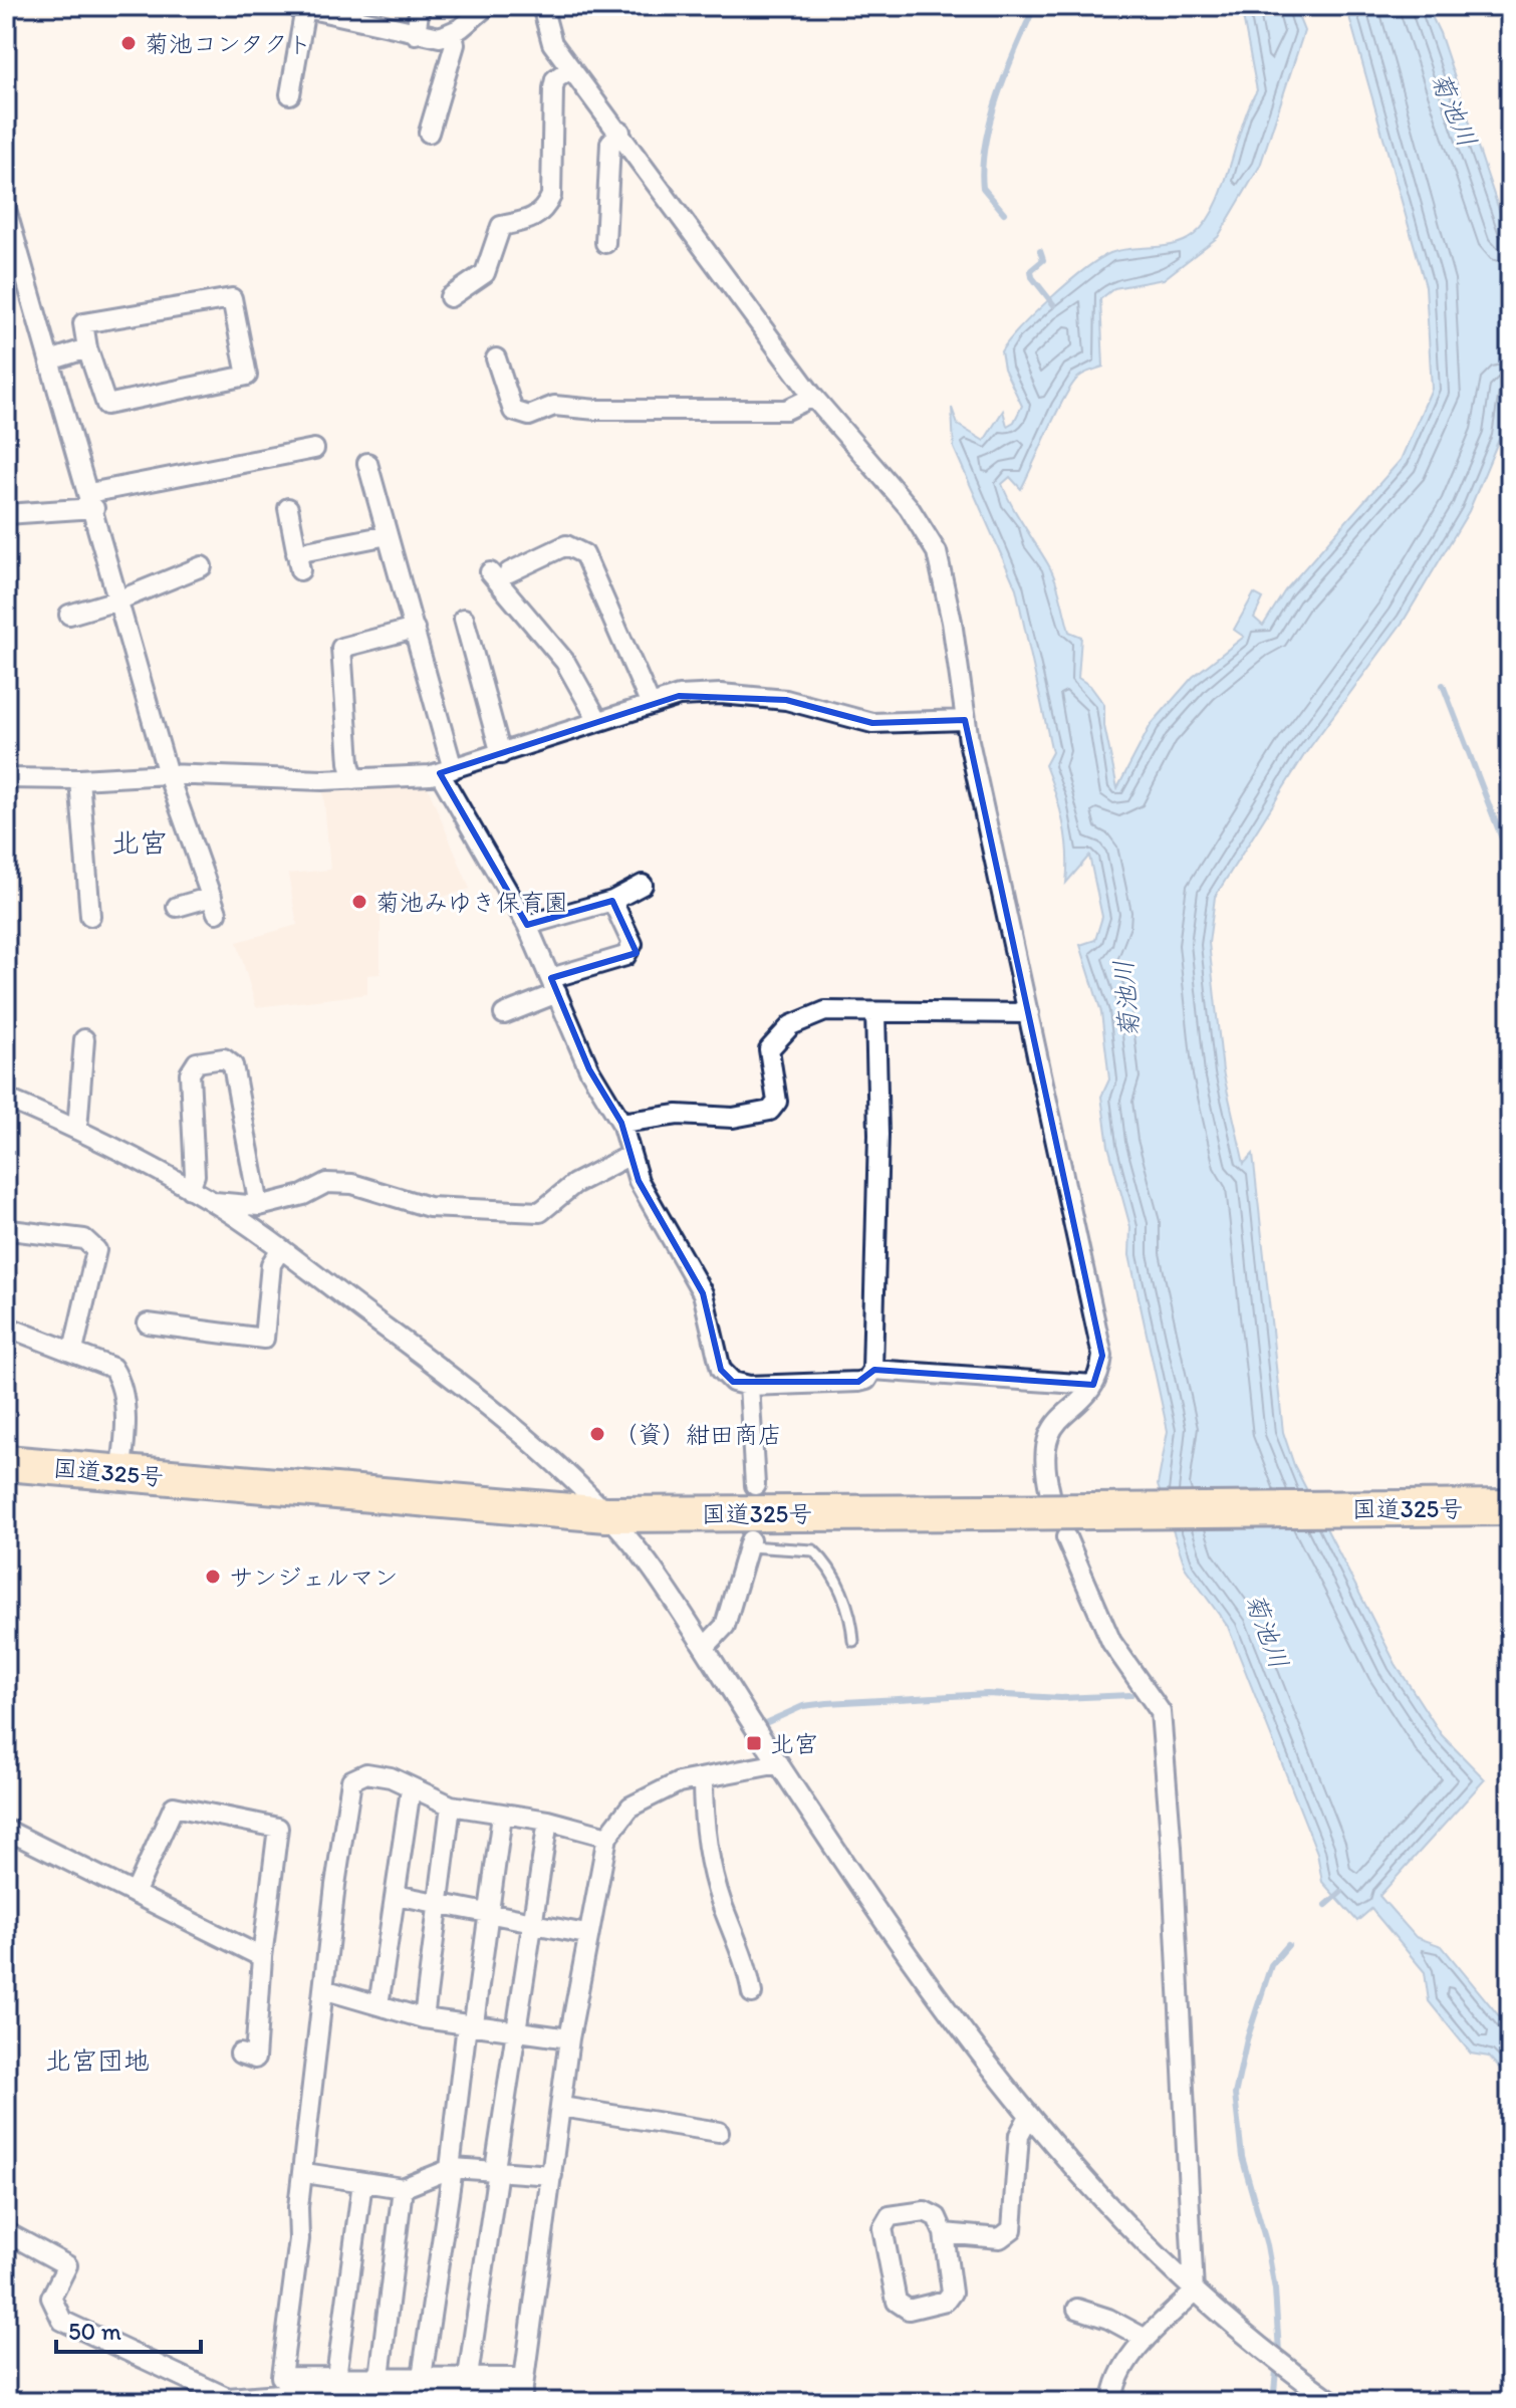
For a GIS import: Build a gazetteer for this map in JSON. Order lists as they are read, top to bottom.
{
  "streets": {
    "highway": ["国道325号"]
  },
  "districts": ["北宮", "北宮団地"],
  "water": ["菊池川"],
  "places": {
    "other": [
      "菊池コンタクト",
      "菊池みゆき保育園",
      "（資）紺田商店",
      "サンジェルマン"
    ],
    "transit": ["北宮"]
  },
  "scale_bar": "50 m"
}
